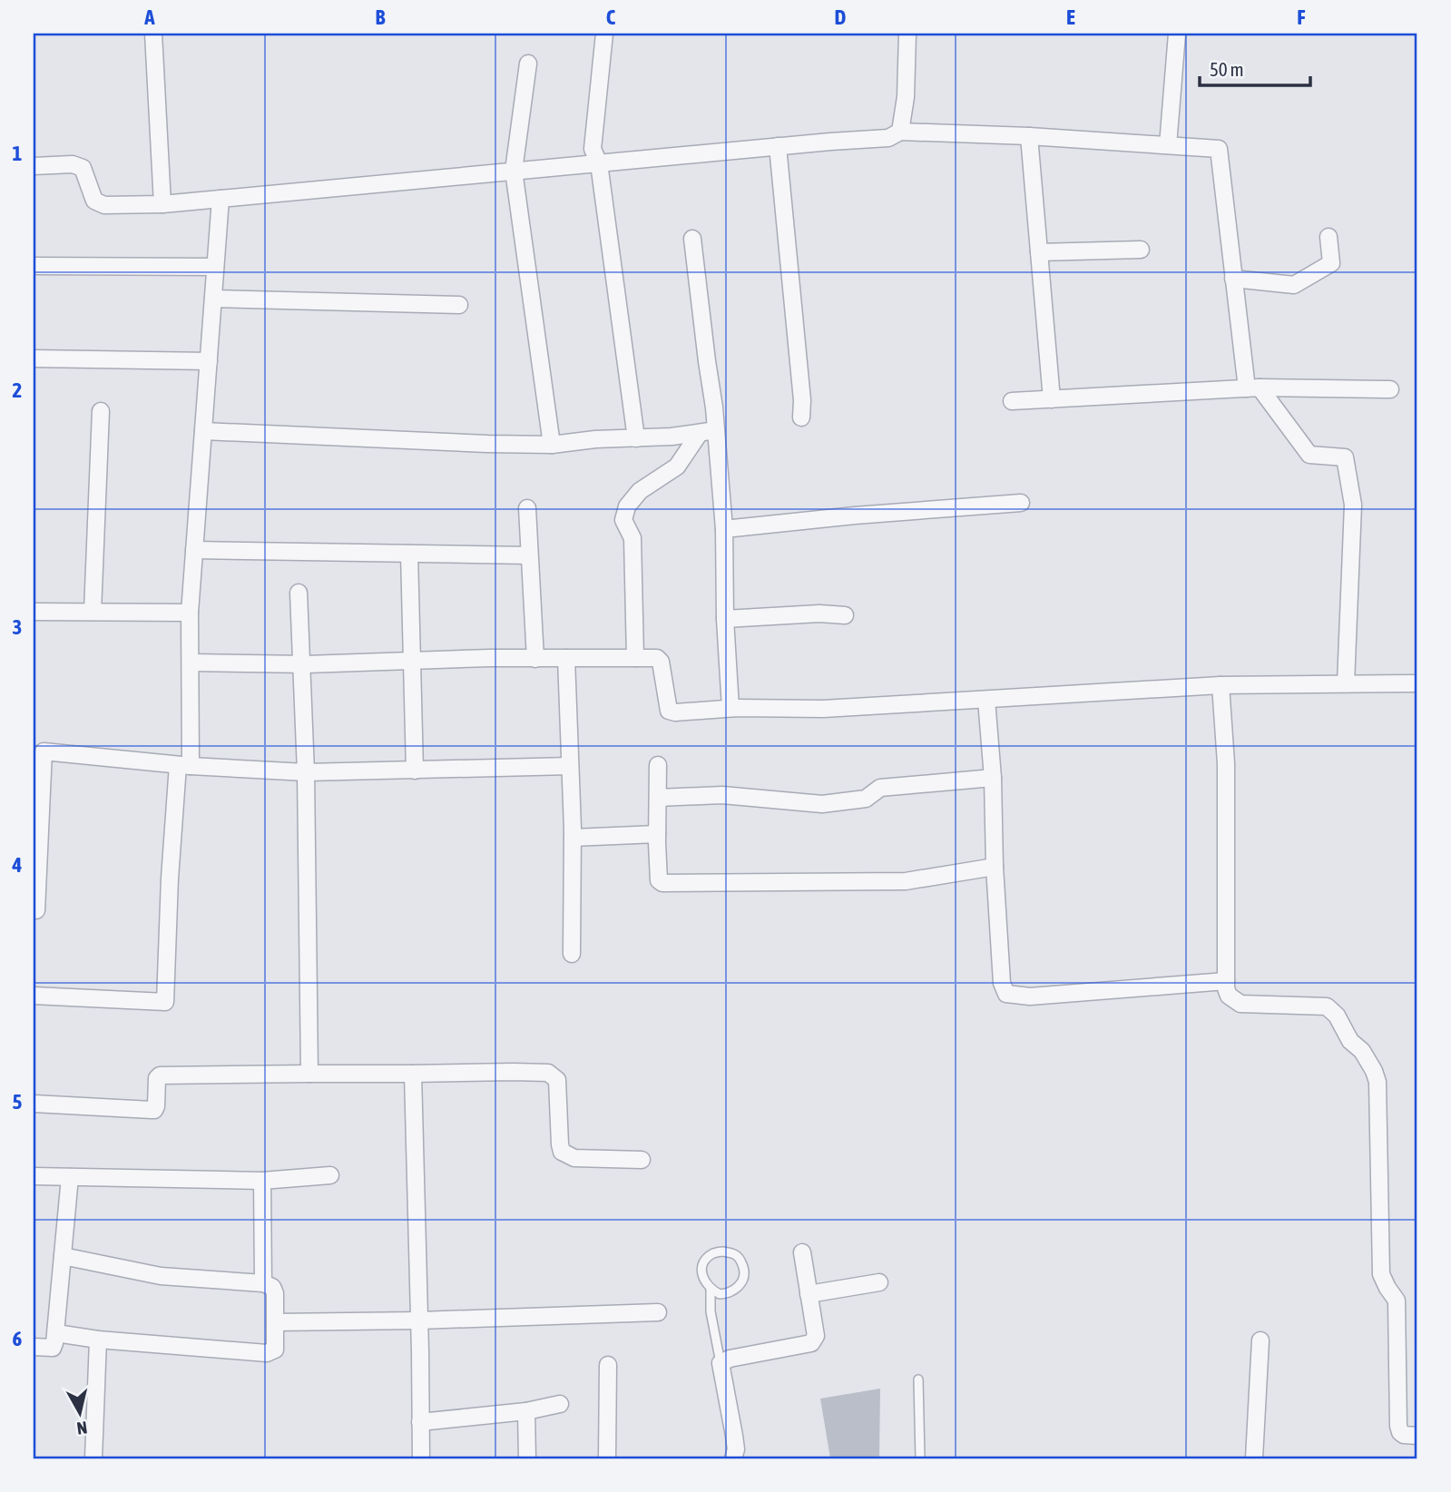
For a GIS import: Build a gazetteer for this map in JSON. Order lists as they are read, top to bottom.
{
  "scale_bar": "50 m",
  "north": "bottom",
  "grid": {
    "columns": [
      "A",
      "B",
      "C",
      "D",
      "E",
      "F"
    ],
    "rows": [
      "1",
      "2",
      "3",
      "4",
      "5",
      "6"
    ]
  }
}
